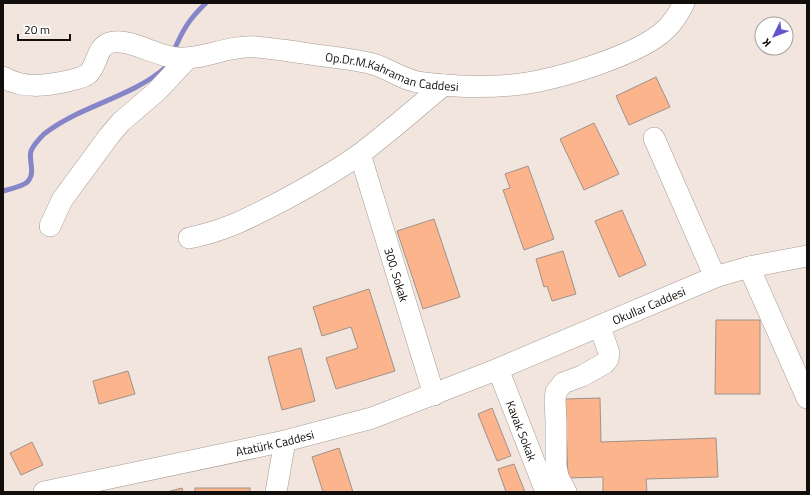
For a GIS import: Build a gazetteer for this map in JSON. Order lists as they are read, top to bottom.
{
  "streets": {
    "street": [
      "Op.Dr.M.Kahraman Caddesi",
      "300. Sokak",
      "Okullar Caddesi",
      "Kavak Sokak",
      "Atatürk Caddesi"
    ]
  },
  "crossings": [
    ["300. Sokak", "Atatürk Caddesi"],
    ["Okullar Caddesi", "Kavak Sokak"],
    ["Okullar Caddesi", "Atatürk Caddesi"],
    ["Kavak Sokak", "Atatürk Caddesi"]
  ],
  "scale_bar": "20 m",
  "north": "bottom left"
}
